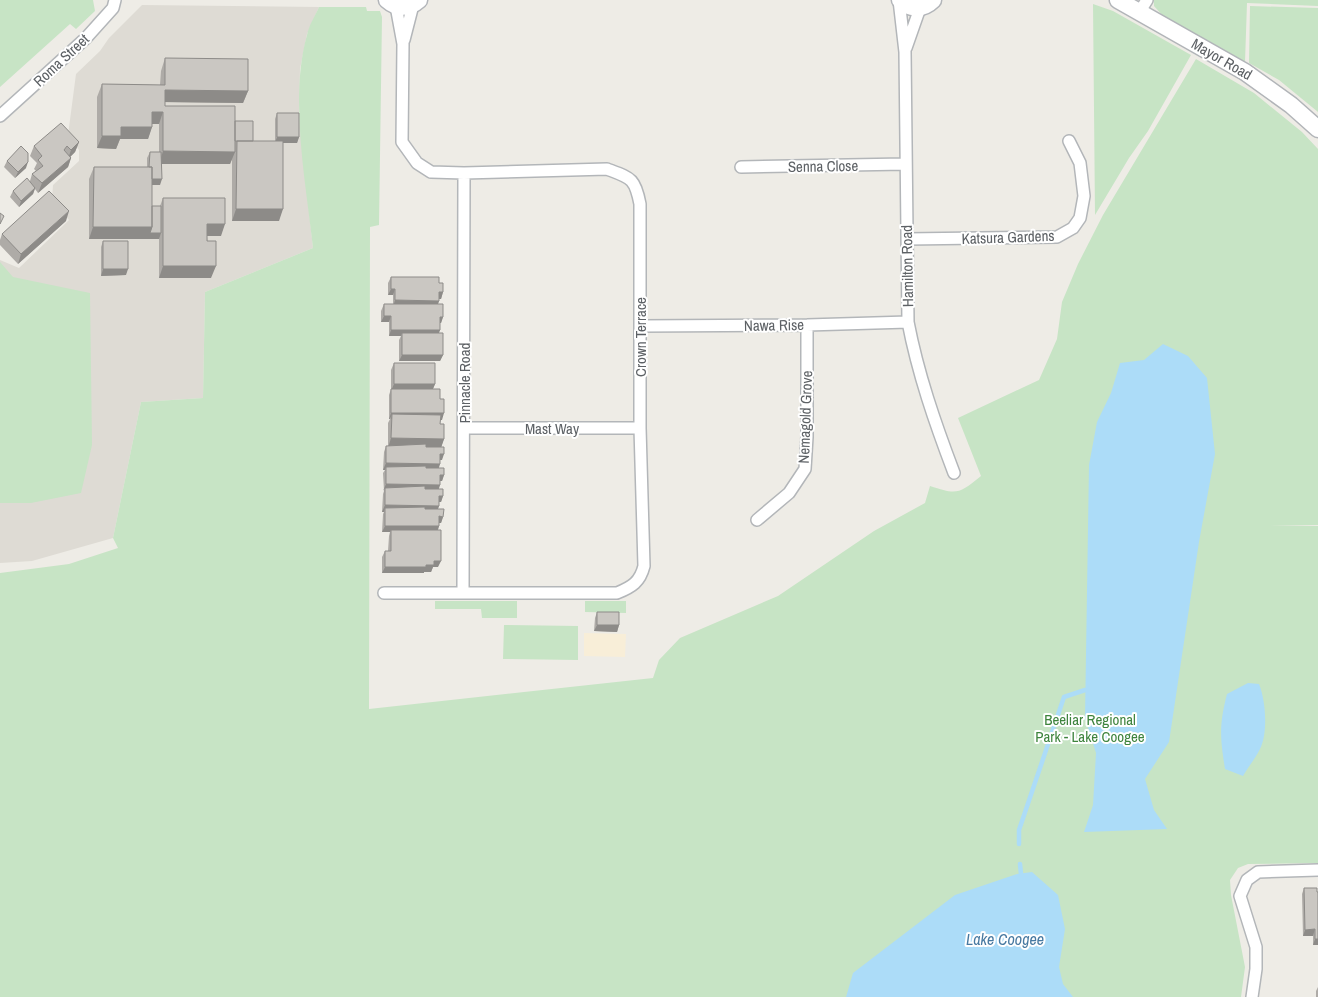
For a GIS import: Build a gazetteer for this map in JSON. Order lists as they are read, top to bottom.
{
  "streets": {
    "main road": ["Mayor Road"],
    "street": [
      "Roma Street",
      "Senna Close",
      "Katsura Gardens",
      "Hamilton Road",
      "Nawa Rise",
      "Crown Terrace",
      "Pinnacle Road",
      "Nemagold Grove",
      "Mast Way"
    ]
  },
  "crossings": [
    ["Senna Close", "Hamilton Road"],
    ["Katsura Gardens", "Hamilton Road"],
    ["Hamilton Road", "Nawa Rise"],
    ["Nawa Rise", "Crown Terrace"],
    ["Nawa Rise", "Nemagold Grove"],
    ["Crown Terrace", "Pinnacle Road"],
    ["Crown Terrace", "Mast Way"],
    ["Pinnacle Road", "Mast Way"]
  ],
  "water": ["Lake Coogee"],
  "parks": ["Beeliar Regional Park - Lake Coogee"]
}
